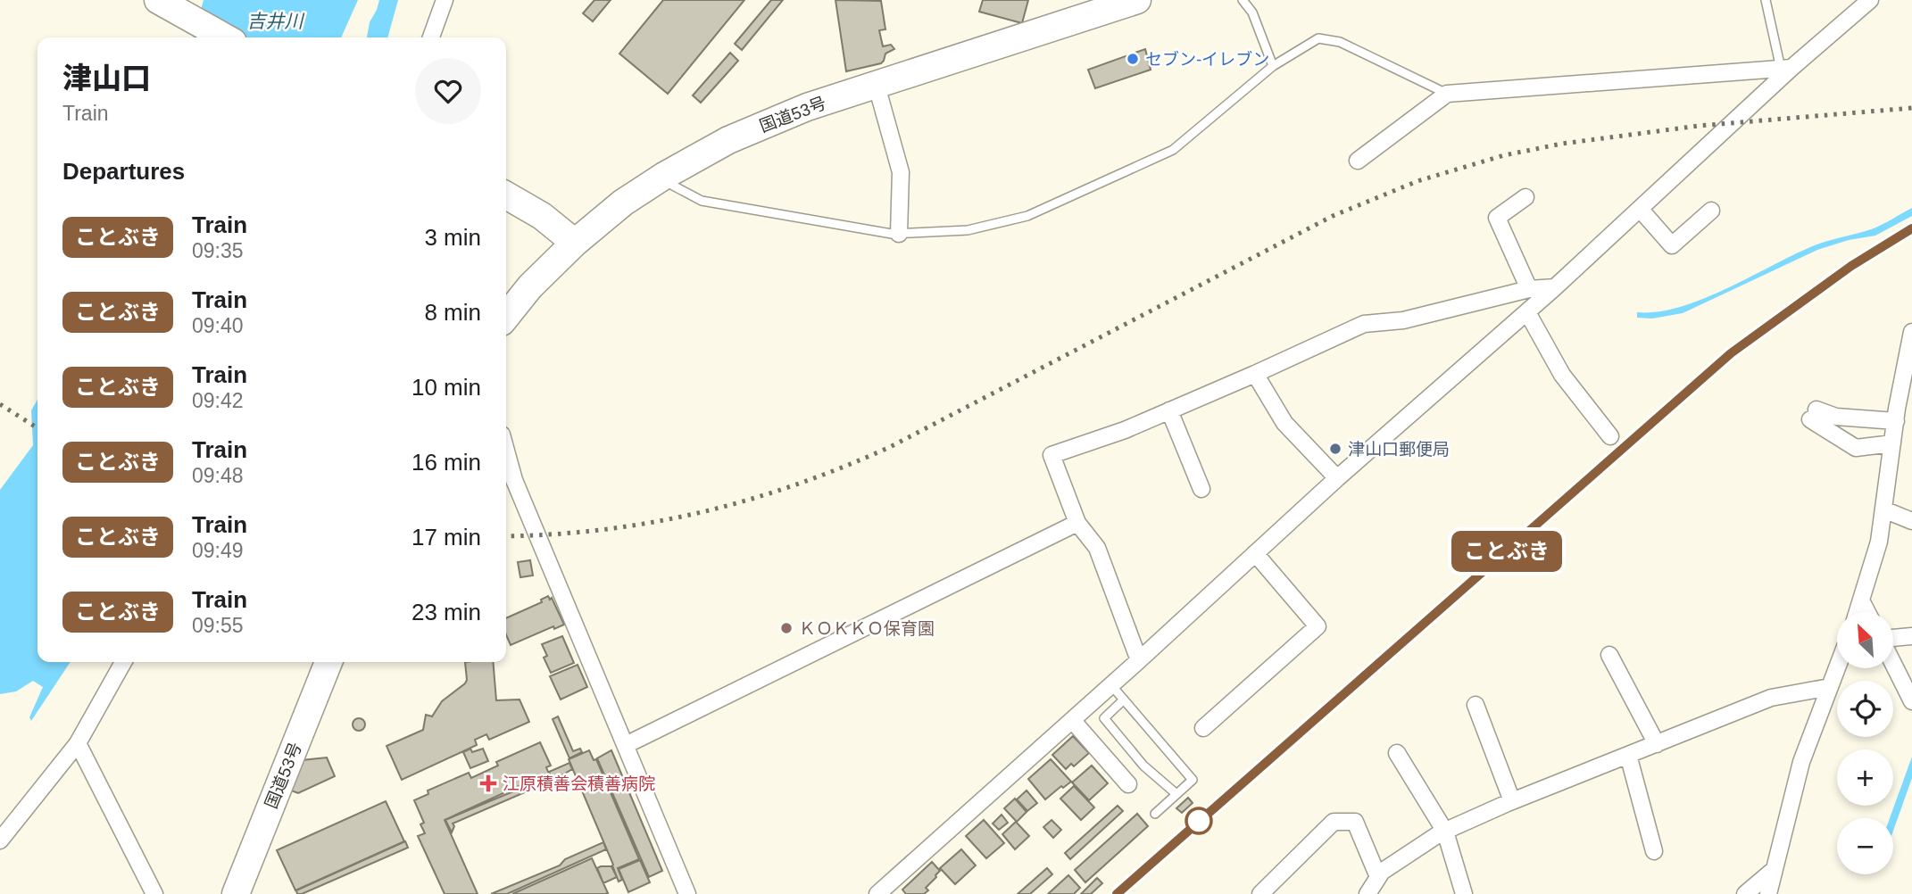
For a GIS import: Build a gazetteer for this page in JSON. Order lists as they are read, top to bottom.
{
  "streets": {
    "highway": ["国道53号"]
  },
  "water": ["吉井川"],
  "places": {
    "other": ["セブン-イレブン", "津山口郵便局", "ＫＯＫＫＯ保育園"],
    "health": ["江原積善会積善病院"]
  },
  "north": "top left",
  "page": {
    "on_map": "ことぶき",
    "heading": [
      ["津山口", "Train"],
      "Departures"
    ],
    "list": [
      {
        "mark": "ことぶき",
        "name": "Train",
        "note": "09:35",
        "value": "3 min"
      },
      {
        "mark": "ことぶき",
        "name": "Train",
        "note": "09:40",
        "value": "8 min"
      },
      {
        "mark": "ことぶき",
        "name": "Train",
        "note": "09:42",
        "value": "10 min"
      },
      {
        "mark": "ことぶき",
        "name": "Train",
        "note": "09:48",
        "value": "16 min"
      },
      {
        "mark": "ことぶき",
        "name": "Train",
        "note": "09:49",
        "value": "17 min"
      },
      {
        "mark": "ことぶき",
        "name": "Train",
        "note": "09:55",
        "value": "23 min"
      }
    ],
    "map_buttons": ["+", "−"]
  }
}
